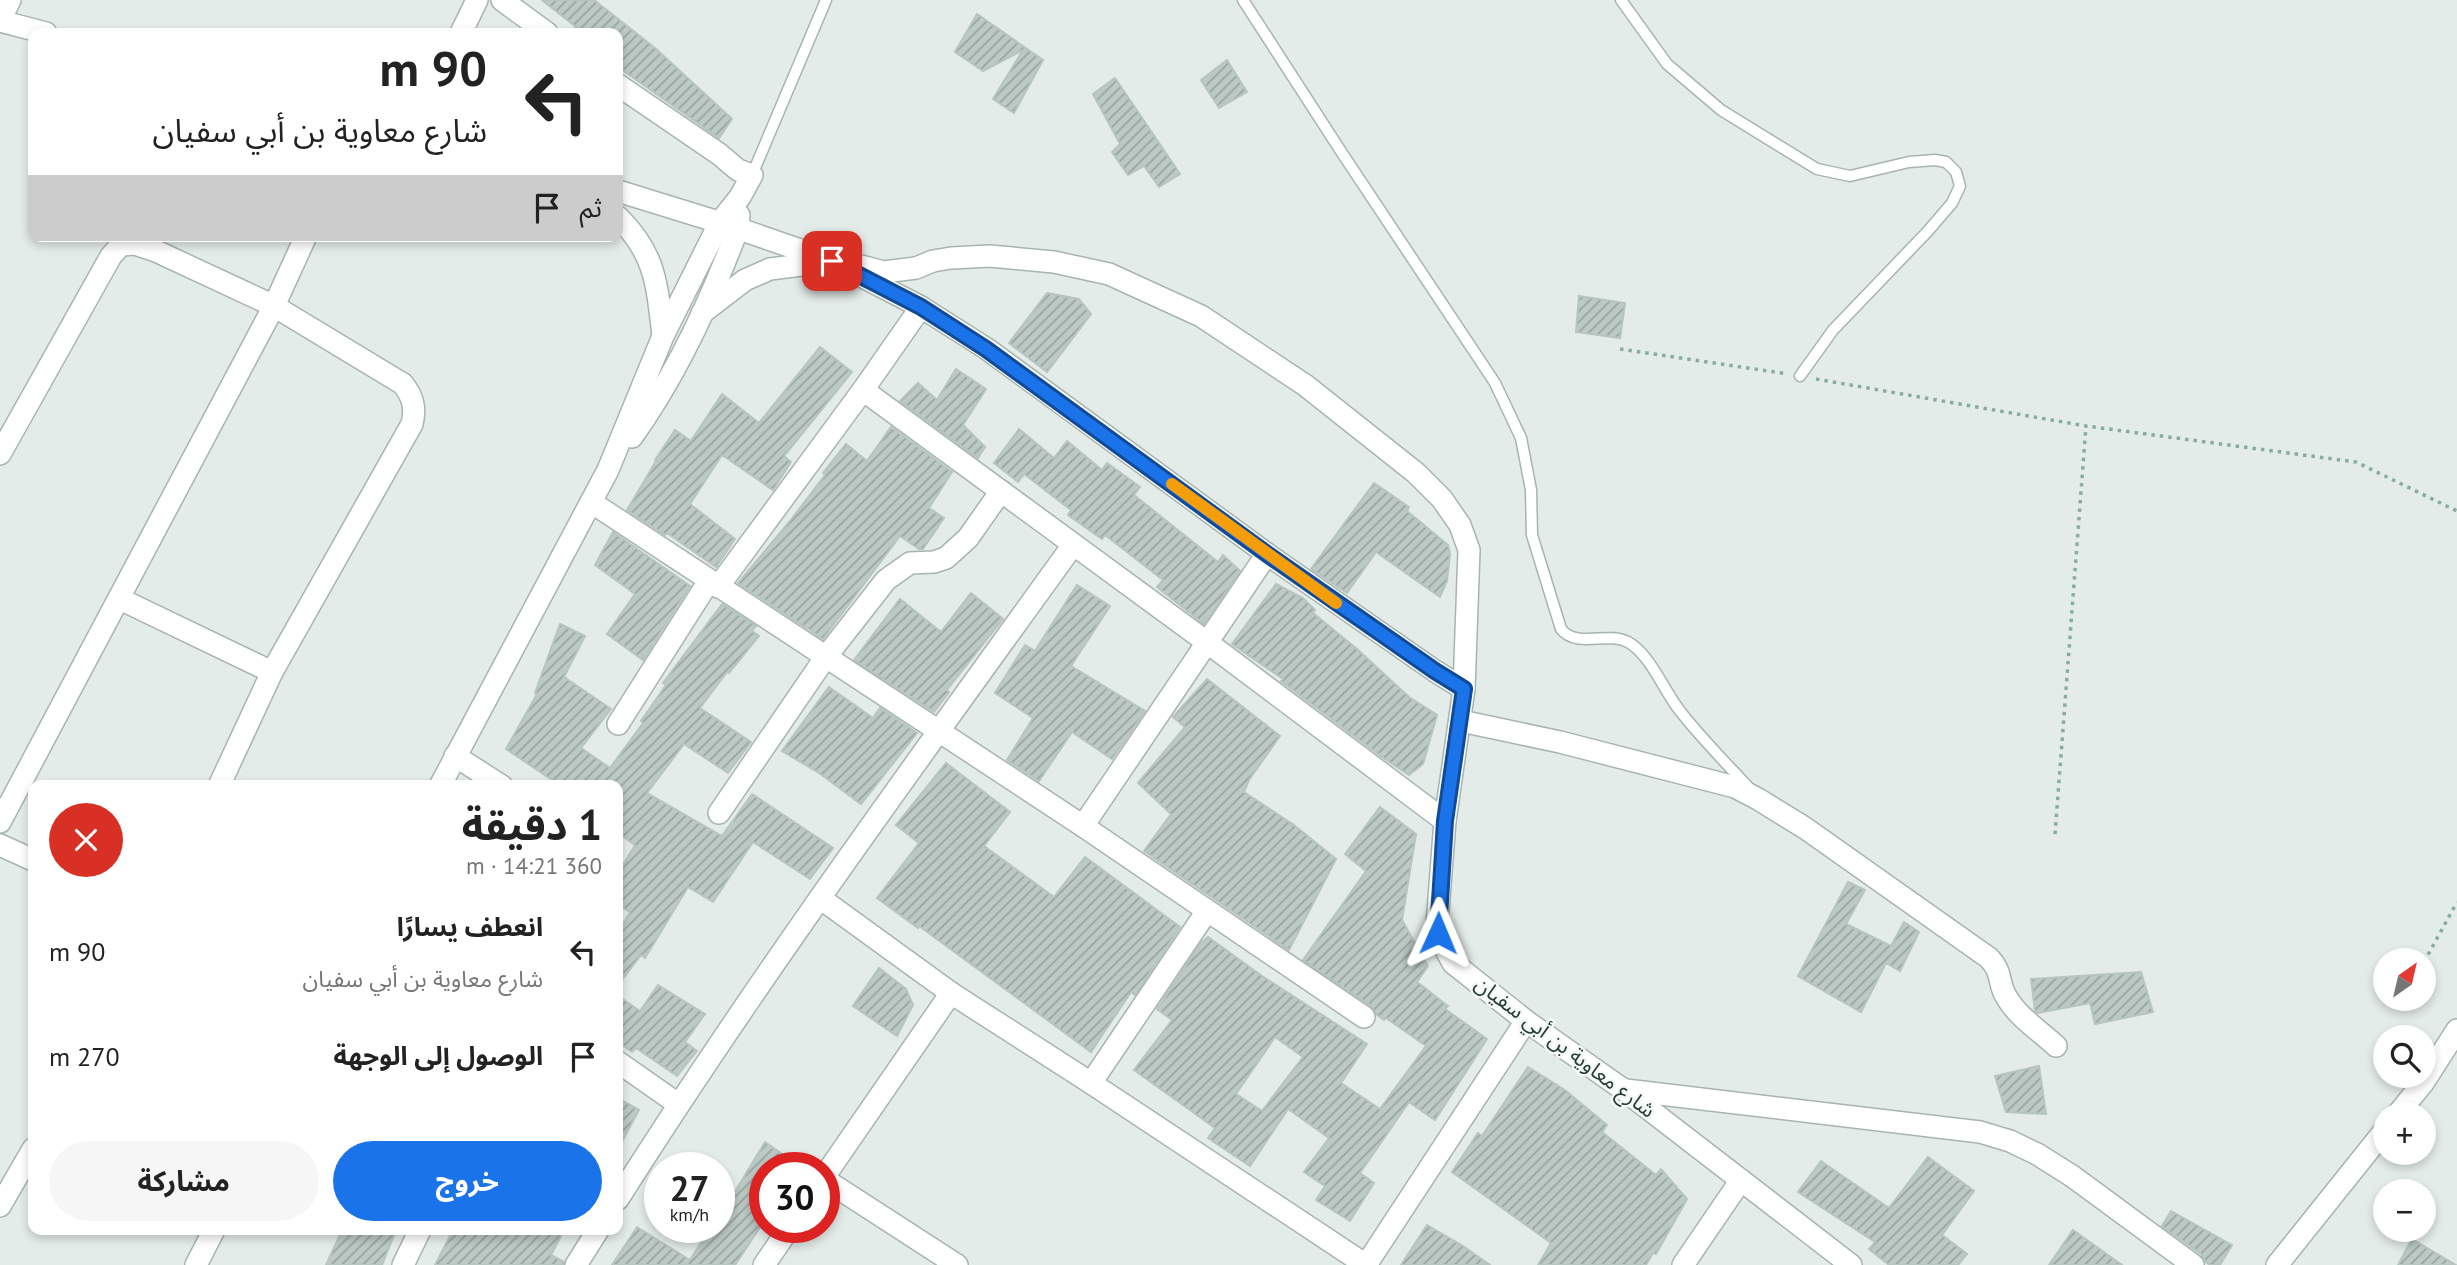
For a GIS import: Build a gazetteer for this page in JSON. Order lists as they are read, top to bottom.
{
  "streets": {
    "street": ["شارع معاوية بن أبي سفيان"]
  },
  "north": "top right",
  "page": {
    "turn": ["90 m", "شارع معاوية بن أبي سفيان"],
    "then": "ثم",
    "heading": ["1 دقيقة", "360 m · 14:21"],
    "list": [
      {
        "name": "انعطف يسارًا",
        "note": "شارع معاوية بن أبي سفيان",
        "value": "90 m"
      },
      {
        "name": "الوصول إلى الوجهة",
        "value": "270 m"
      }
    ],
    "map_buttons": ["+", "−"],
    "buttons": ["خروج", "مشاركة"],
    "speed": "27 km/h",
    "limit": "30"
  }
}
